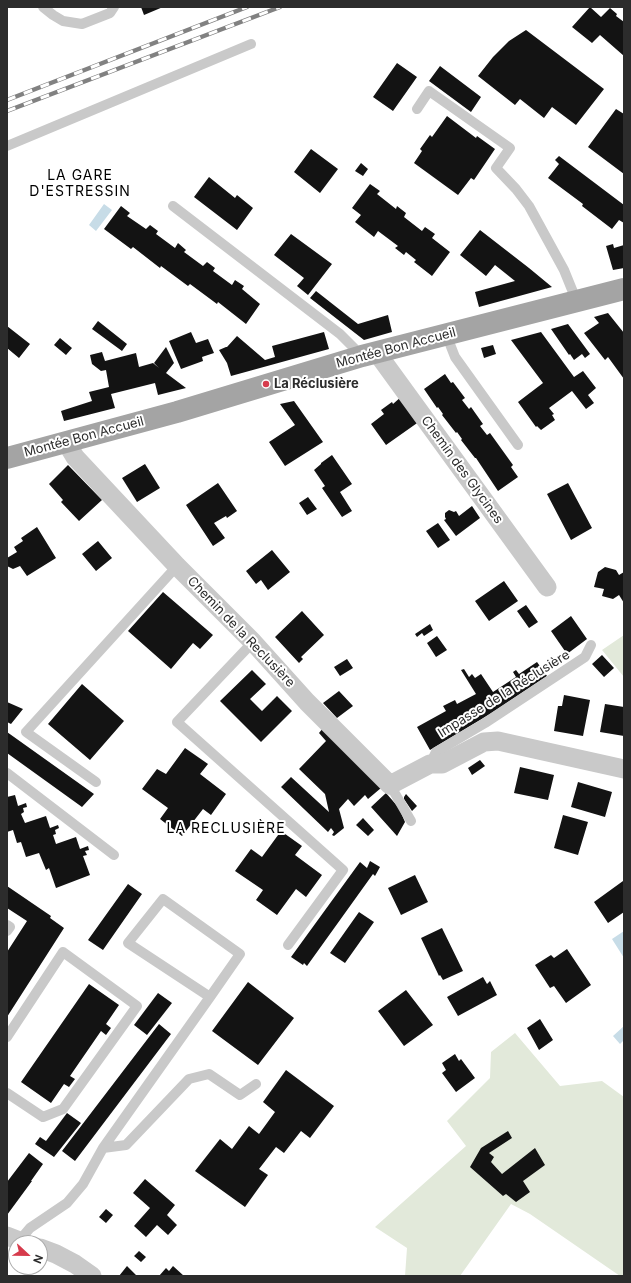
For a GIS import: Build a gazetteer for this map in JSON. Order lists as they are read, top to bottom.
{
  "streets": {
    "main road": ["Montée Bon Accueil"],
    "street": ["Chemin des Glycines", "Chemin de la Reclusière"],
    "lane": ["Impasse de la Réclusière"]
  },
  "crossings": [
    ["Montée Bon Accueil", "Chemin des Glycines"],
    ["Montée Bon Accueil", "Chemin de la Reclusière"]
  ],
  "districts": ["LA GARE D'ESTRESSIN", "LA RECLUSIÈRE"],
  "places": ["La Réclusière"],
  "north": "right"
}
